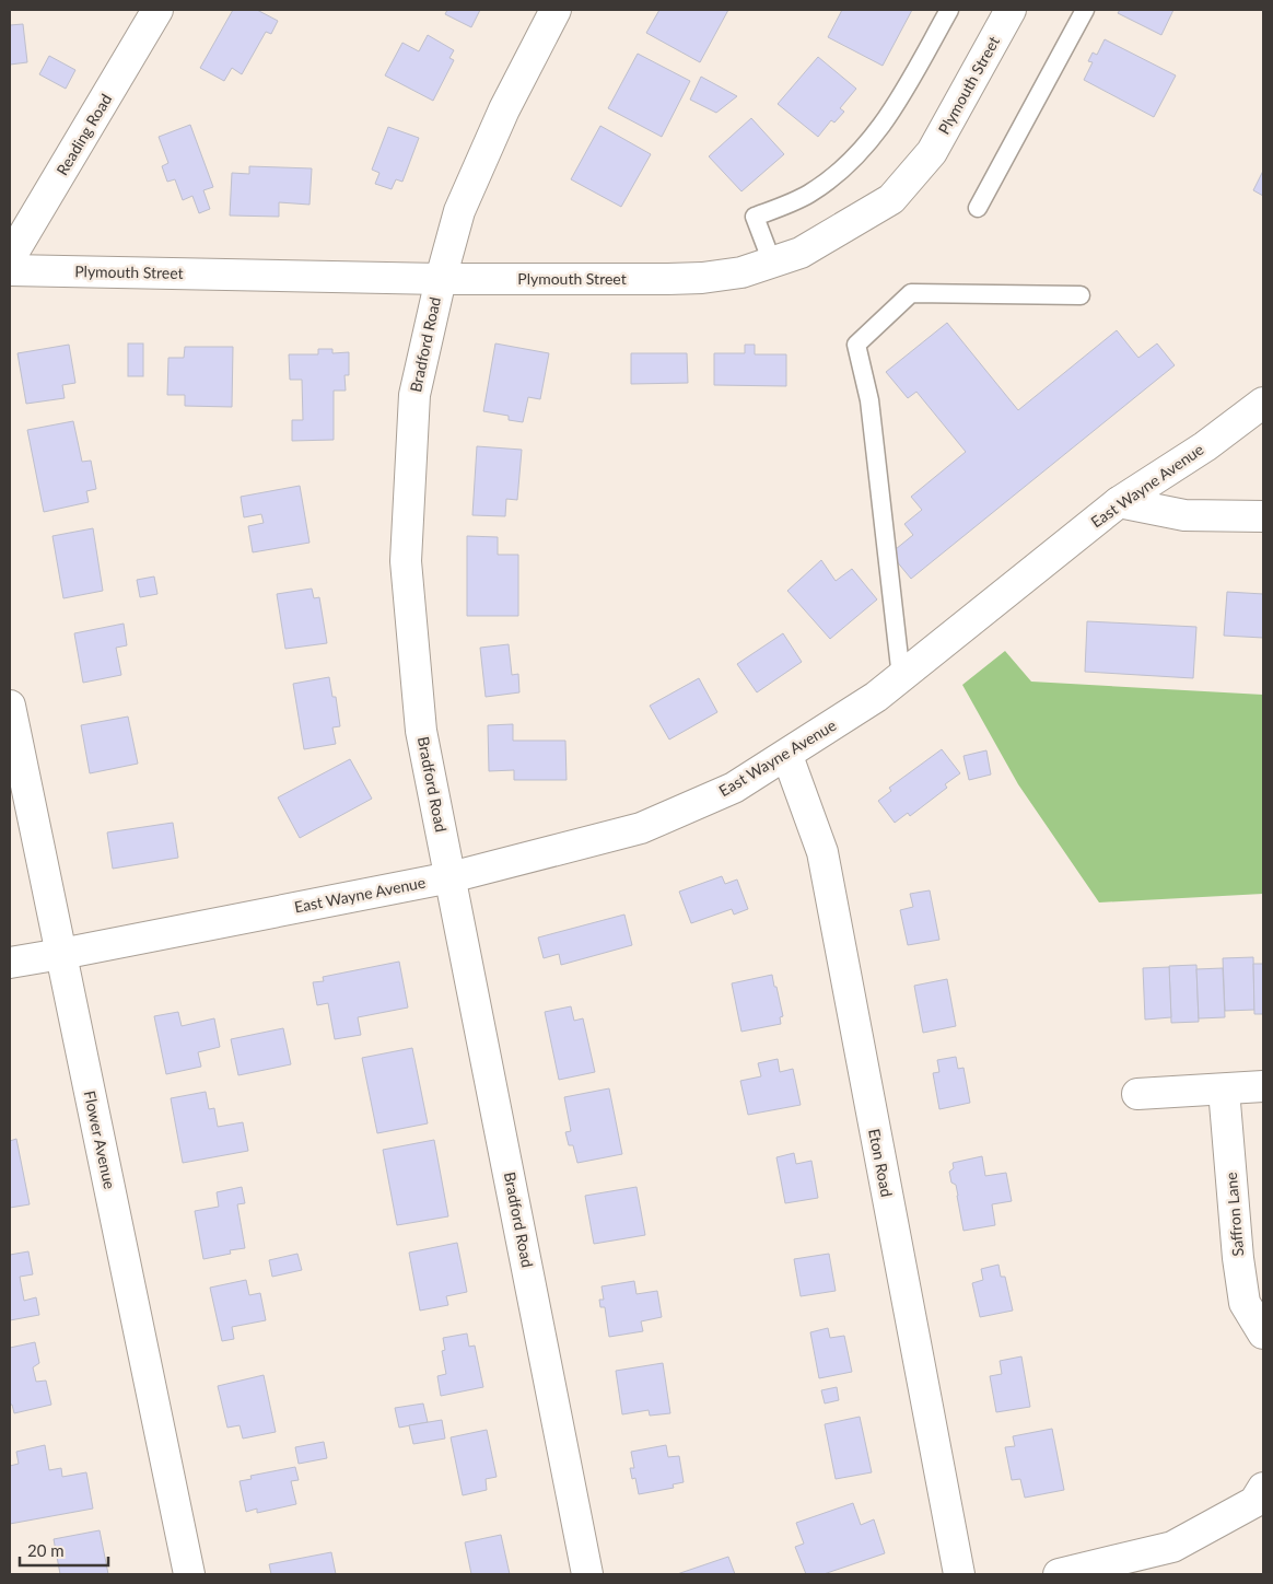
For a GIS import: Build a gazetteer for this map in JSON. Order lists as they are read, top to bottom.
{
  "streets": {
    "street": [
      "Plymouth Street",
      "Reading Road",
      "Bradford Road",
      "East Wayne Avenue",
      "Flower Avenue",
      "Eton Road",
      "Saffron Lane"
    ]
  },
  "crossings": [
    ["Plymouth Street", "Bradford Road"],
    ["Bradford Road", "East Wayne Avenue"],
    ["East Wayne Avenue", "Flower Avenue"],
    ["East Wayne Avenue", "Eton Road"]
  ],
  "scale_bar": "20 m"
}
